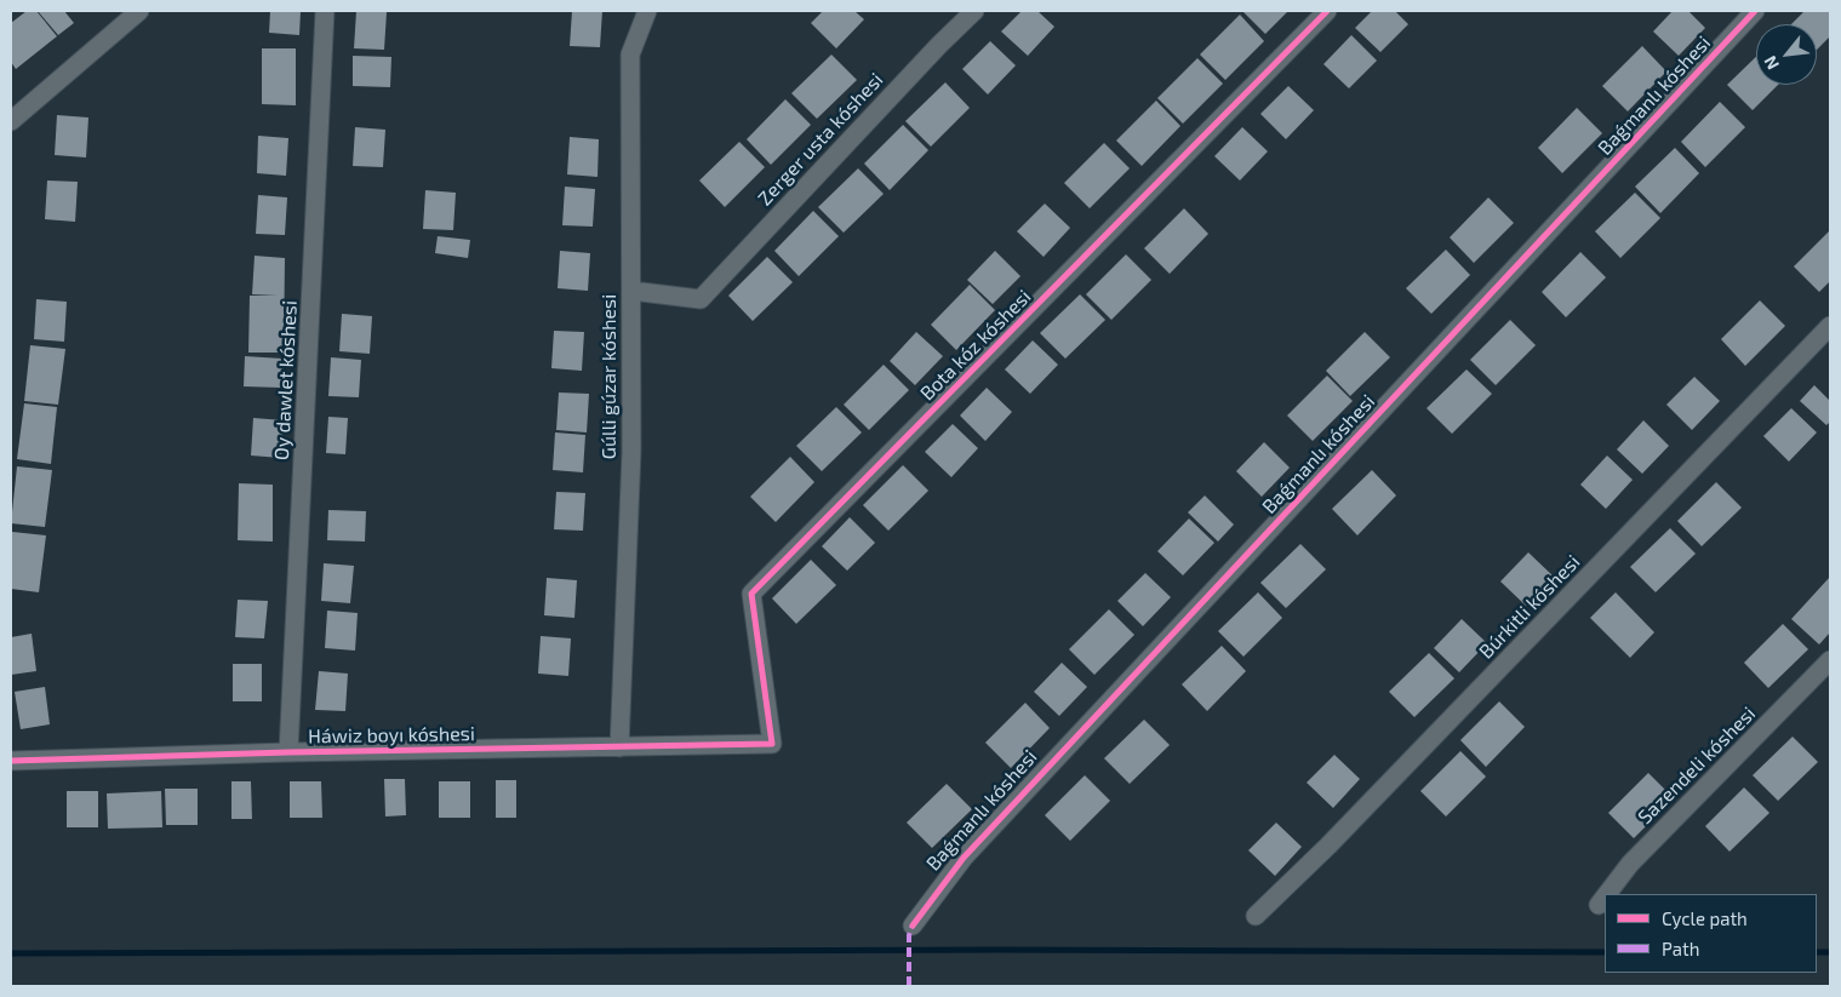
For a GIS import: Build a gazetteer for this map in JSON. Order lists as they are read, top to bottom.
{
  "streets": {
    "street": [
      "Baǵmanlı kóshesi",
      "Zerger usta kóshesi",
      "Bota kóz kóshesi",
      "Gúlli gúzar kóshesi",
      "Oy dawlet kóshesi",
      "Búrkitli kóshesi",
      "Háwiz boyı kóshesi",
      "Sazendeli kóshesi"
    ]
  },
  "crossings": [
    ["Zerger usta kóshesi", "Gúlli gúzar kóshesi"],
    ["Bota kóz kóshesi", "Háwiz boyı kóshesi"],
    ["Gúlli gúzar kóshesi", "Háwiz boyı kóshesi"],
    ["Oy dawlet kóshesi", "Háwiz boyı kóshesi"]
  ],
  "legend": ["Cycle path", "Path"],
  "north": "bottom left"
}
